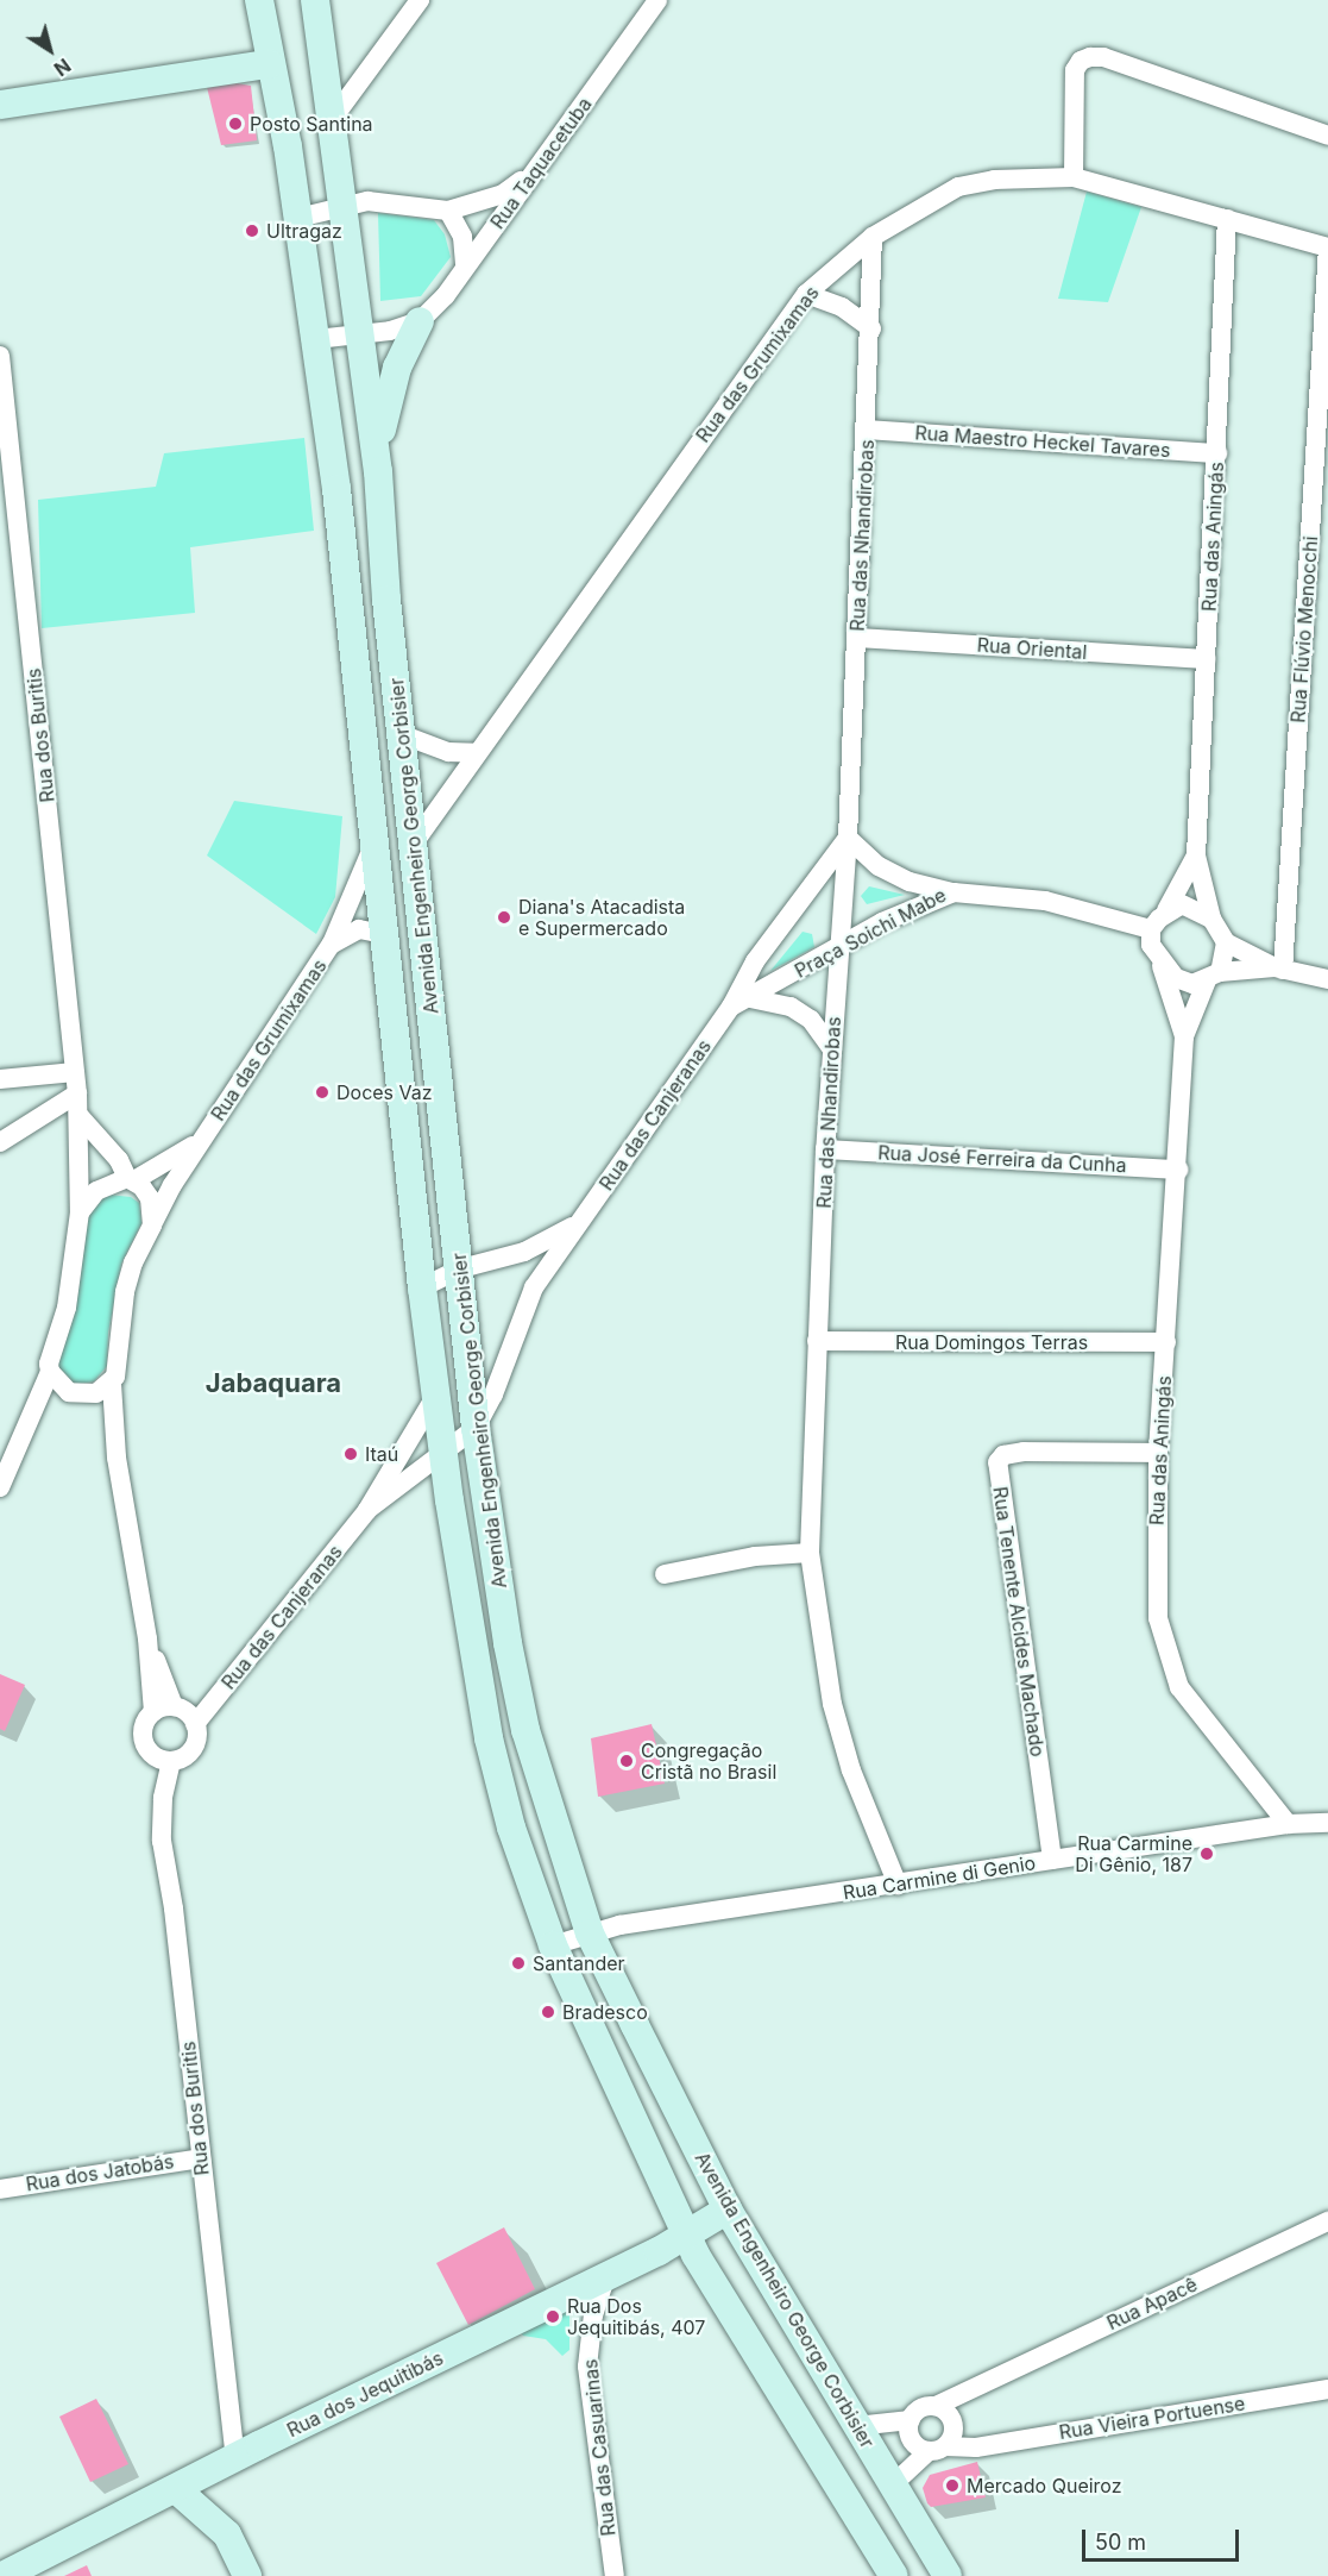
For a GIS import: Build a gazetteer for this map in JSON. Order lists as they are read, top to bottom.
{
  "streets": {
    "main road": ["Avenida Engenheiro George Corbisier", "Rua dos Jequitibás"],
    "street": [
      "Rua Taquacetuba",
      "Rua das Grumixamas",
      "Rua Maestro Heckel Tavares",
      "Rua das Nhandirobas",
      "Rua das Aningás",
      "Rua Flúvio Menocchi",
      "Rua Oriental",
      "Rua dos Buritis",
      "Praça Soichi Mabe",
      "Rua das Canjeranas",
      "Rua José Ferreira da Cunha",
      "Rua Domingos Terras",
      "Rua Tenente Alcides Machado",
      "Rua Carmine di Genio",
      "Rua dos Jatobás",
      "Rua Apacê",
      "Rua Vieira Portuense",
      "Rua das Casuarinas"
    ]
  },
  "crossings": [
    ["Rua das Grumixamas", "Rua das Nhandirobas"],
    ["Rua das Grumixamas", "Rua das Aningás"],
    ["Rua das Grumixamas", "Rua Flúvio Menocchi"],
    ["Rua das Grumixamas", "Rua dos Buritis"],
    ["Rua das Grumixamas", "Avenida Engenheiro George Corbisier"],
    ["Rua Maestro Heckel Tavares", "Rua das Nhandirobas"],
    ["Rua Maestro Heckel Tavares", "Rua das Aningás"],
    ["Rua das Nhandirobas", "Rua Oriental"],
    ["Rua das Nhandirobas", "Praça Soichi Mabe"],
    ["Rua das Nhandirobas", "Rua José Ferreira da Cunha"],
    ["Rua das Nhandirobas", "Rua Domingos Terras"],
    ["Rua das Nhandirobas", "Rua Carmine di Genio"],
    ["Rua das Aningás", "Rua Oriental"],
    ["Rua das Aningás", "Rua José Ferreira da Cunha"],
    ["Rua das Aningás", "Rua Domingos Terras"],
    ["Rua das Aningás", "Rua Tenente Alcides Machado"],
    ["Rua das Aningás", "Rua Carmine di Genio"],
    ["Rua dos Buritis", "Rua das Canjeranas"],
    ["Rua dos Buritis", "Rua dos Jatobás"],
    ["Rua dos Buritis", "Rua dos Jequitibás"],
    ["Avenida Engenheiro George Corbisier", "Rua das Canjeranas"],
    ["Avenida Engenheiro George Corbisier", "Rua Carmine di Genio"],
    ["Avenida Engenheiro George Corbisier", "Rua dos Jequitibás"],
    ["Praça Soichi Mabe", "Rua das Canjeranas"],
    ["Rua Tenente Alcides Machado", "Rua Carmine di Genio"],
    ["Rua dos Jequitibás", "Rua das Casuarinas"]
  ],
  "districts": ["Jabaquara"],
  "places": [
    "Posto Santina",
    "Ultragaz",
    "Diana's Atacadista e Supermercado",
    "Doces Vaz",
    "Itaú",
    "Congregação Cristã no Brasil",
    "Rua Carmine Di Gênio, 187",
    "Santander",
    "Bradesco",
    "Rua Dos Jequitibás, 407",
    "Mercado Queiroz"
  ],
  "scale_bar": "50 m",
  "north": "bottom right"
}
